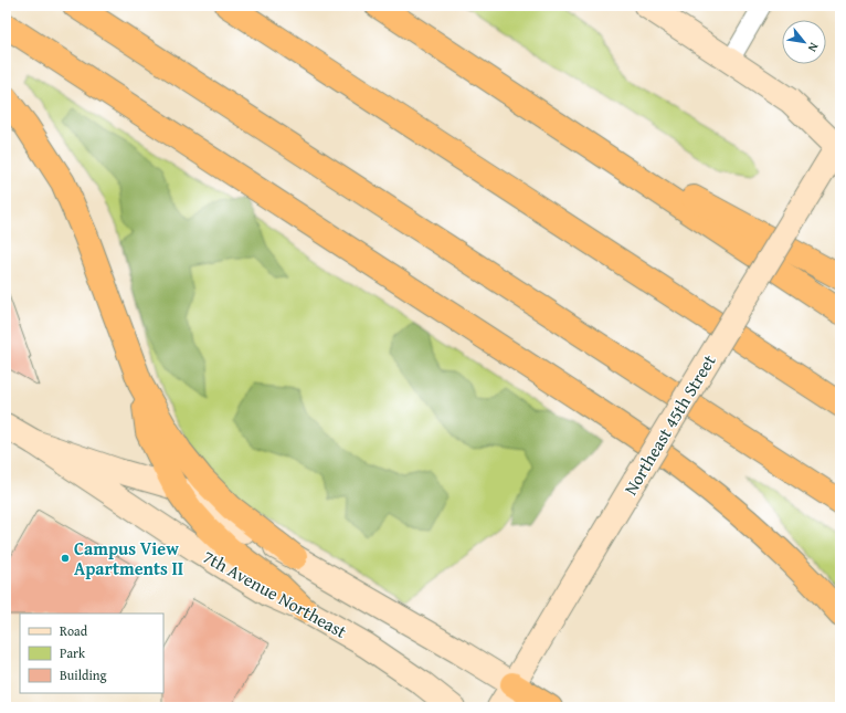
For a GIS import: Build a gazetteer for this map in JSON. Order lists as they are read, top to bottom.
{
  "streets": {
    "main road": ["Northeast 45th Street", "7th Avenue Northeast"]
  },
  "places": ["Campus View Apartments II"],
  "legend": ["Road", "Park", "Building"],
  "north": "bottom right"
}
